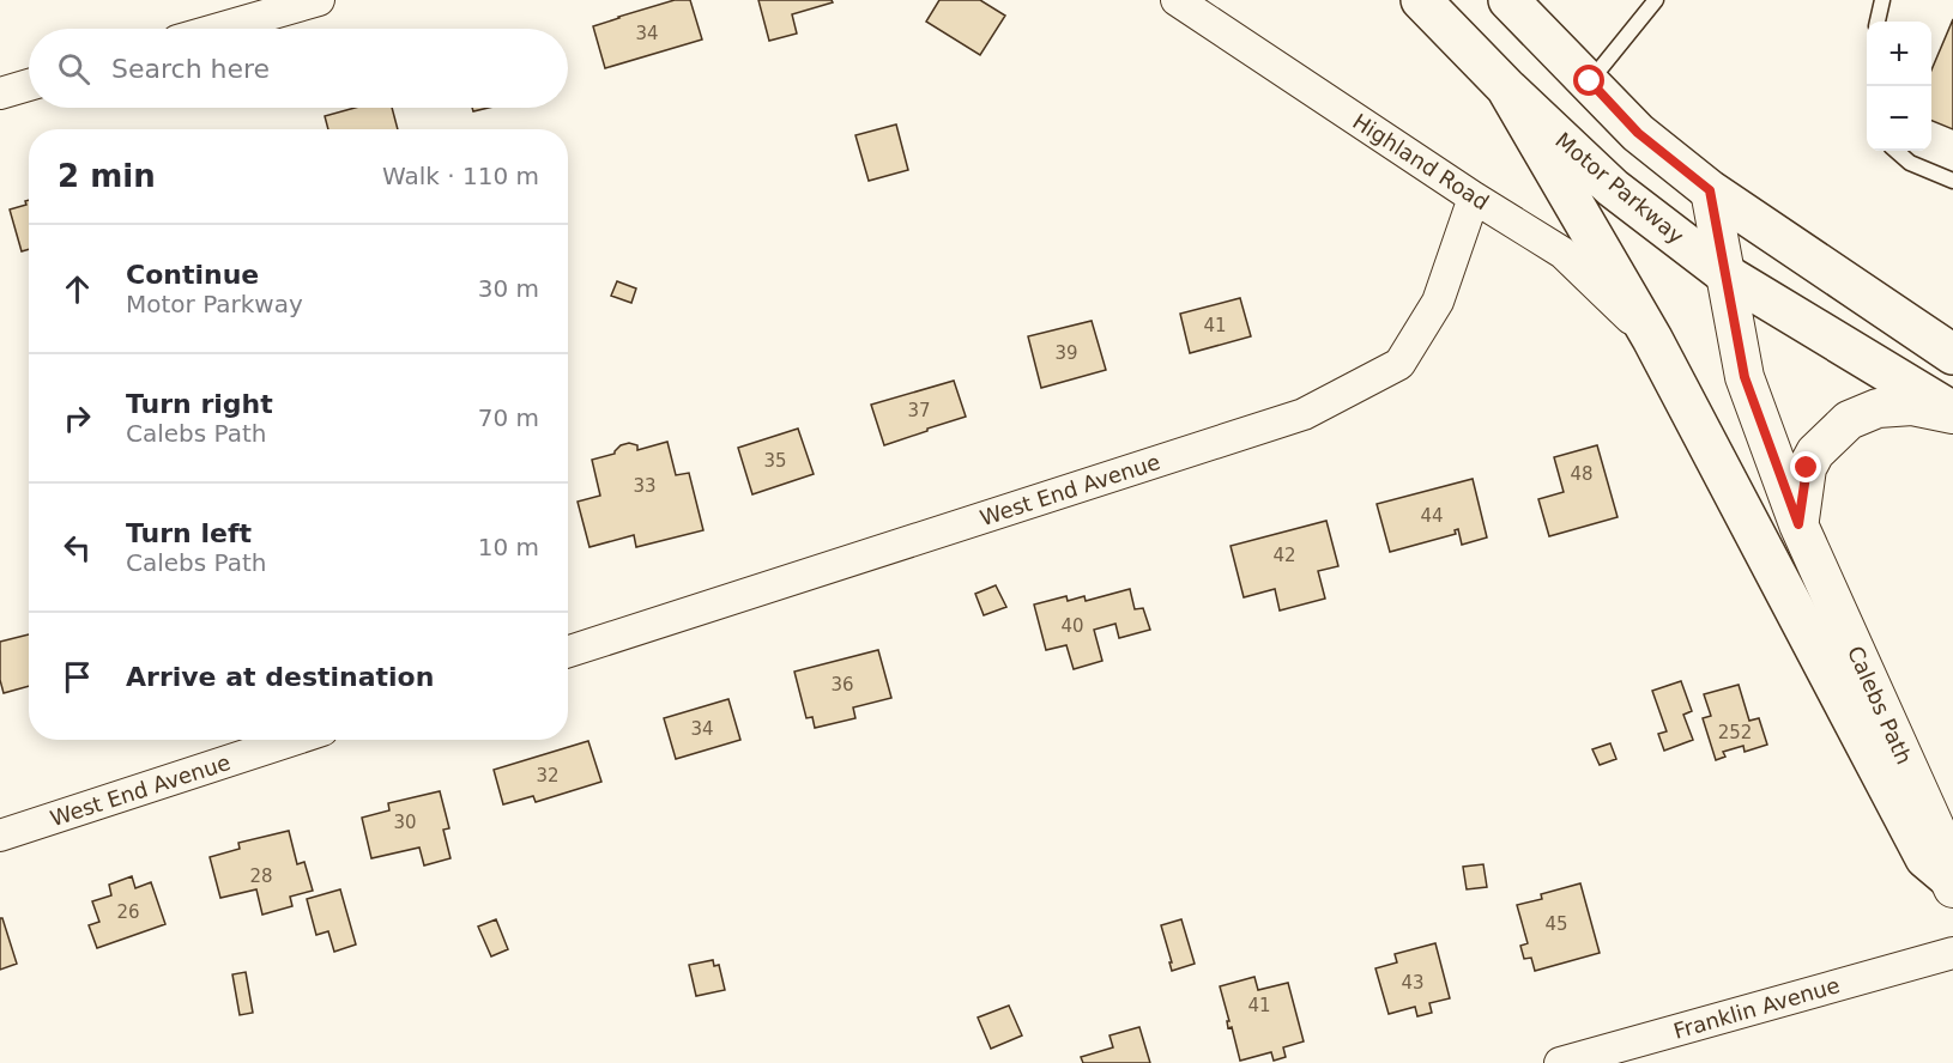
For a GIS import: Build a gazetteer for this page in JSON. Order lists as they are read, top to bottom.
{
  "streets": {
    "main road": ["Motor Parkway"],
    "street": [
      "Highland Road",
      "West End Avenue",
      "Calebs Path",
      "Franklin Avenue"
    ]
  },
  "crossings": [
    ["Highland Road", "West End Avenue"],
    ["Motor Parkway", "Calebs Path"]
  ],
  "house_numbers": [
    "34",
    "41",
    "39",
    "37",
    "35",
    "48",
    "33",
    "44",
    "42",
    "40",
    "36",
    "34",
    "252",
    "32",
    "30",
    "28",
    "26",
    "45",
    "43",
    "41"
  ],
  "page": {
    "map_buttons": ["+", "−"],
    "search": "Search here",
    "heading": ["2 min", "Walk · 110 m"],
    "list": [
      ["Continue", "Motor Parkway", "30 m"],
      ["Turn right", "Calebs Path", "70 m"],
      ["Turn left", "Calebs Path", "10 m"],
      "Arrive at destination"
    ]
  }
}
